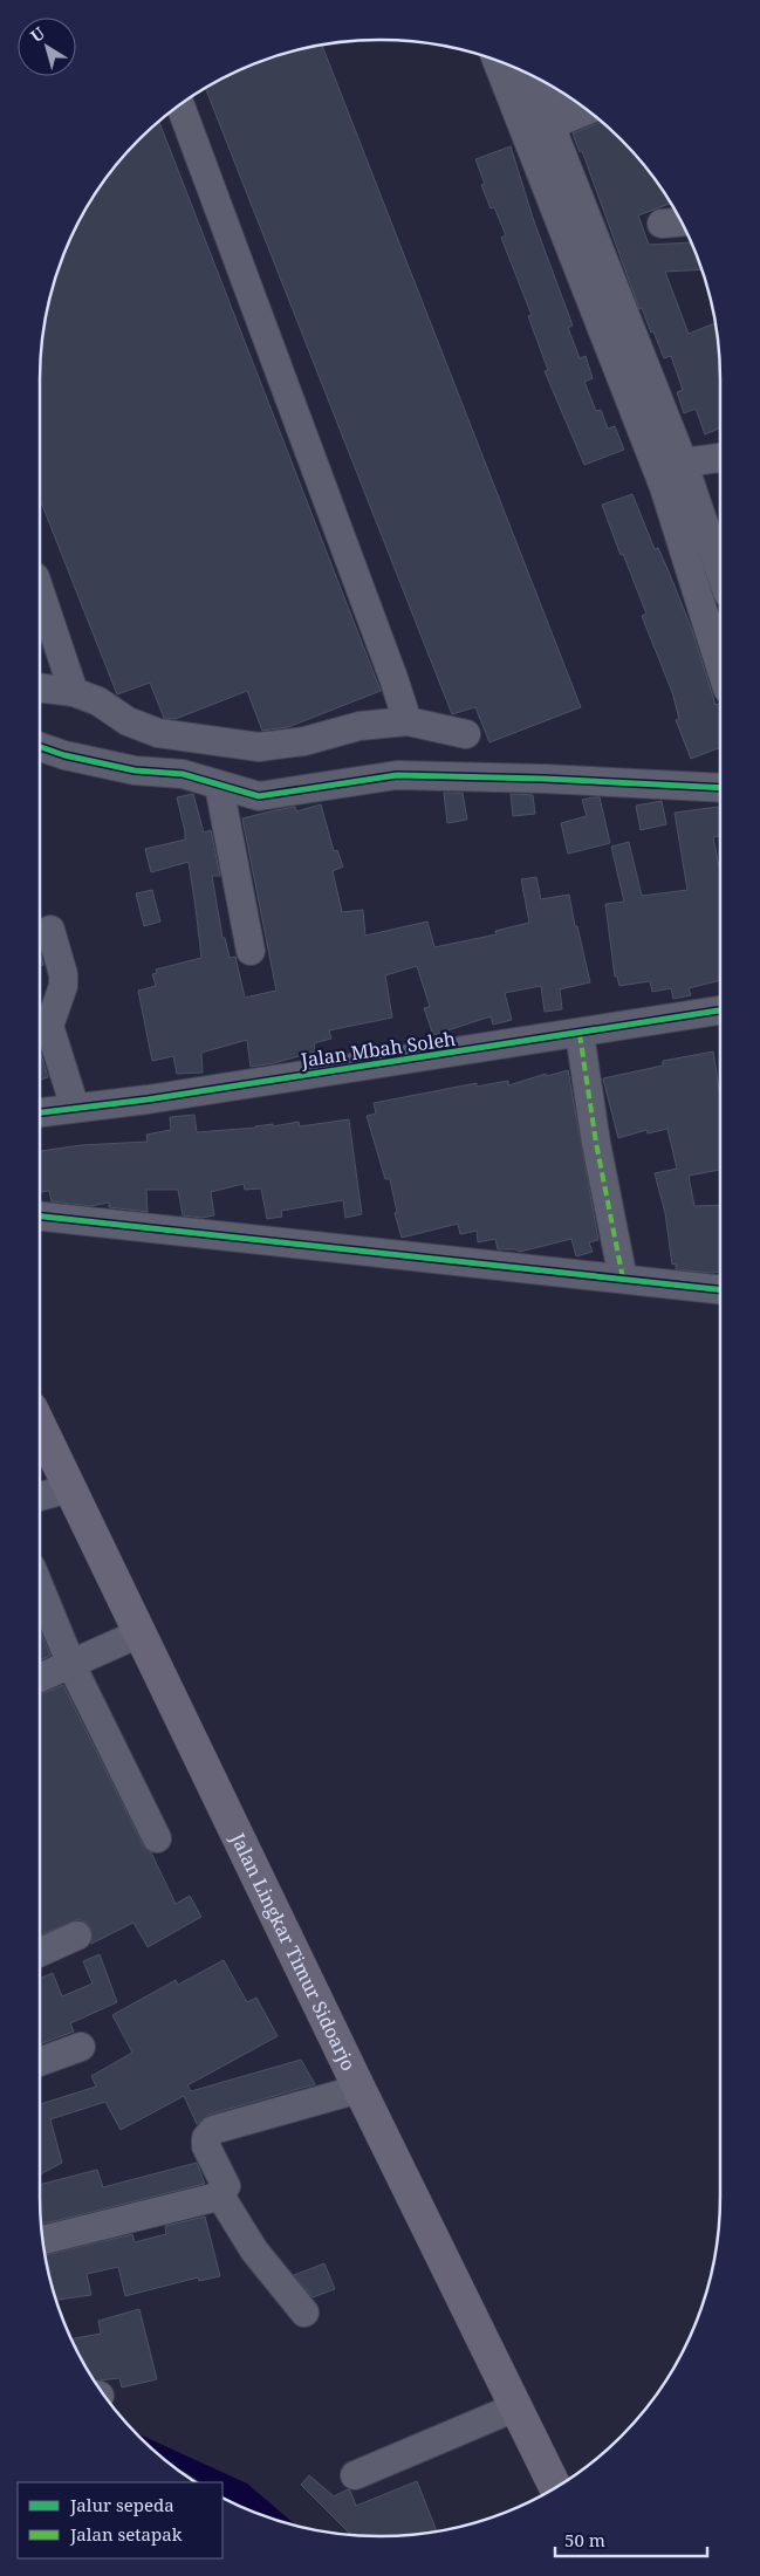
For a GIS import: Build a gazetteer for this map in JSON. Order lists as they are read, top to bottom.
{
  "streets": {
    "main road": ["Jalan Lingkar Timur Sidoarjo"],
    "street": ["Jalan Mbah Soleh"]
  },
  "legend": ["Jalur sepeda", "Jalan setapak"],
  "scale_bar": "50 m",
  "north": "top left"
}
